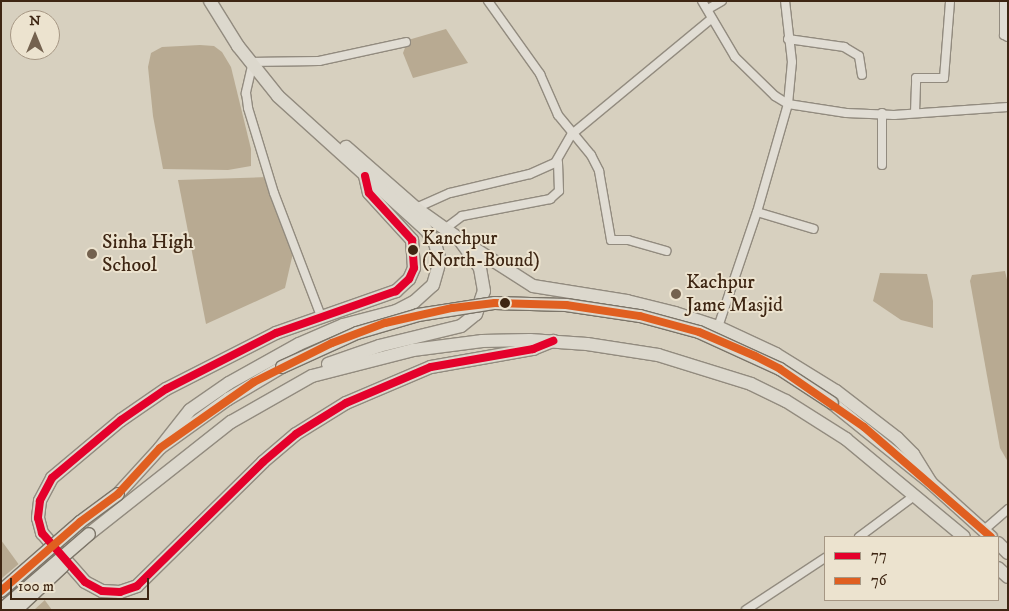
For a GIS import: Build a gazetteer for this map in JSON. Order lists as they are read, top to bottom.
{
  "places": ["Kanchpur (North-Bound)", "Sinha High School", "Kachpur Jame Masjid"],
  "lines": ["transit line 77", "transit line 76"],
  "legend": ["77", "76"],
  "scale_bar": "100 m",
  "north": "top"
}
